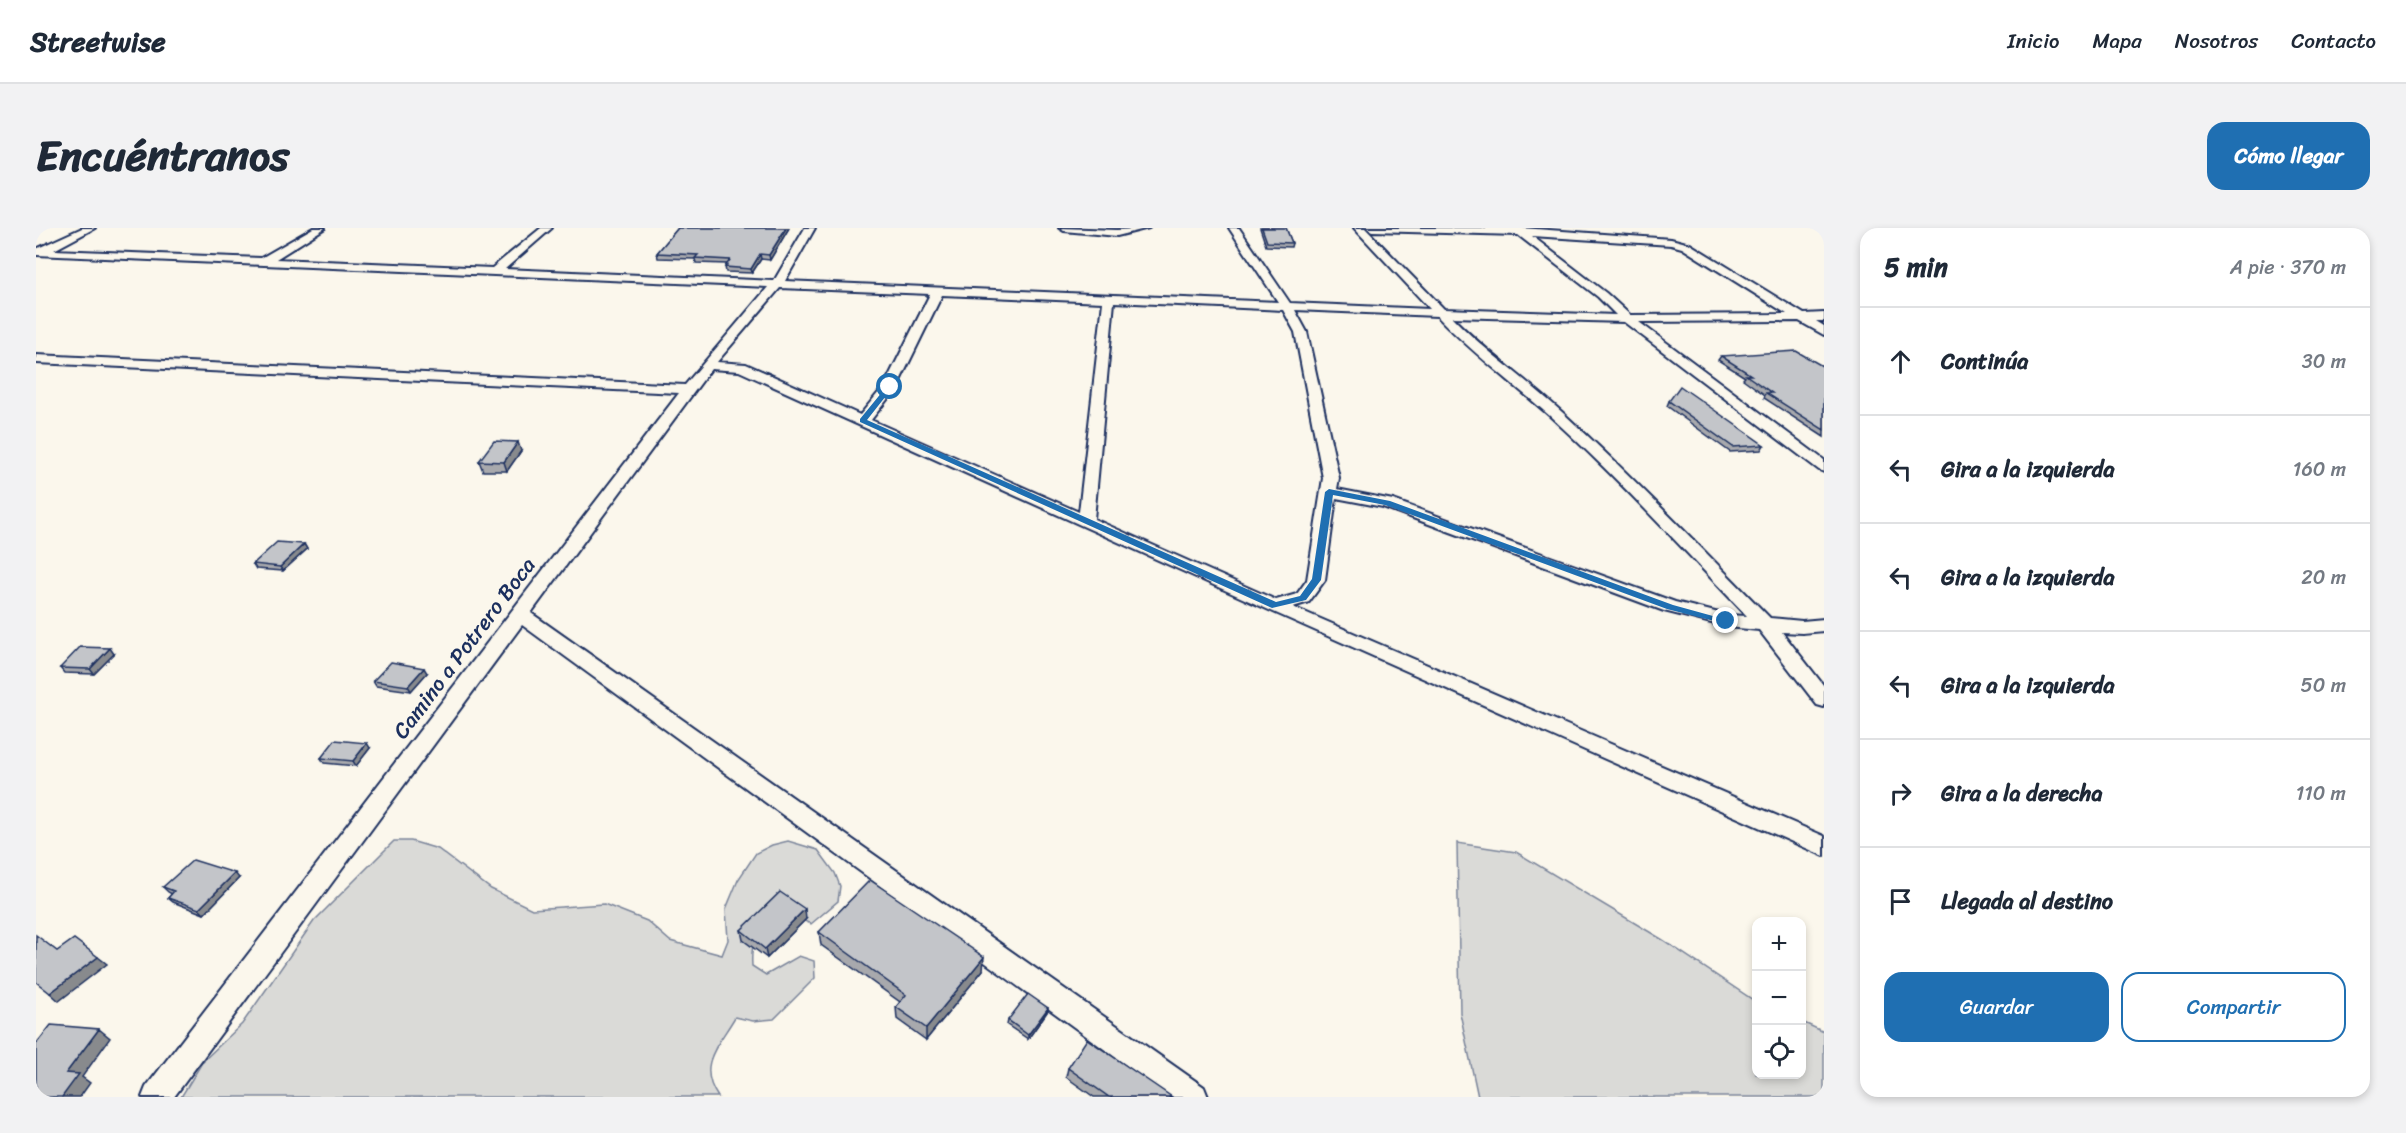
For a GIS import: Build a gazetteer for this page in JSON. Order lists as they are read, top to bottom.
{
  "streets": {
    "street": ["Camino a Potrero Boca"]
  },
  "page": {
    "header": "Streetwise",
    "nav": [
      "Inicio",
      "Mapa",
      "Nosotros",
      "Contacto"
    ],
    "title": "Encuéntranos",
    "buttons": [
      "Cómo llegar",
      ["Guardar", "Compartir"]
    ],
    "heading": ["5 min", "A pie · 370 m"],
    "list": [
      ["Continúa", "30 m"],
      ["Gira a la izquierda", "160 m"],
      ["Gira a la izquierda", "20 m"],
      ["Gira a la izquierda", "50 m"],
      ["Gira a la derecha", "110 m"],
      "Llegada al destino"
    ],
    "map_buttons": ["+", "−"]
  }
}
